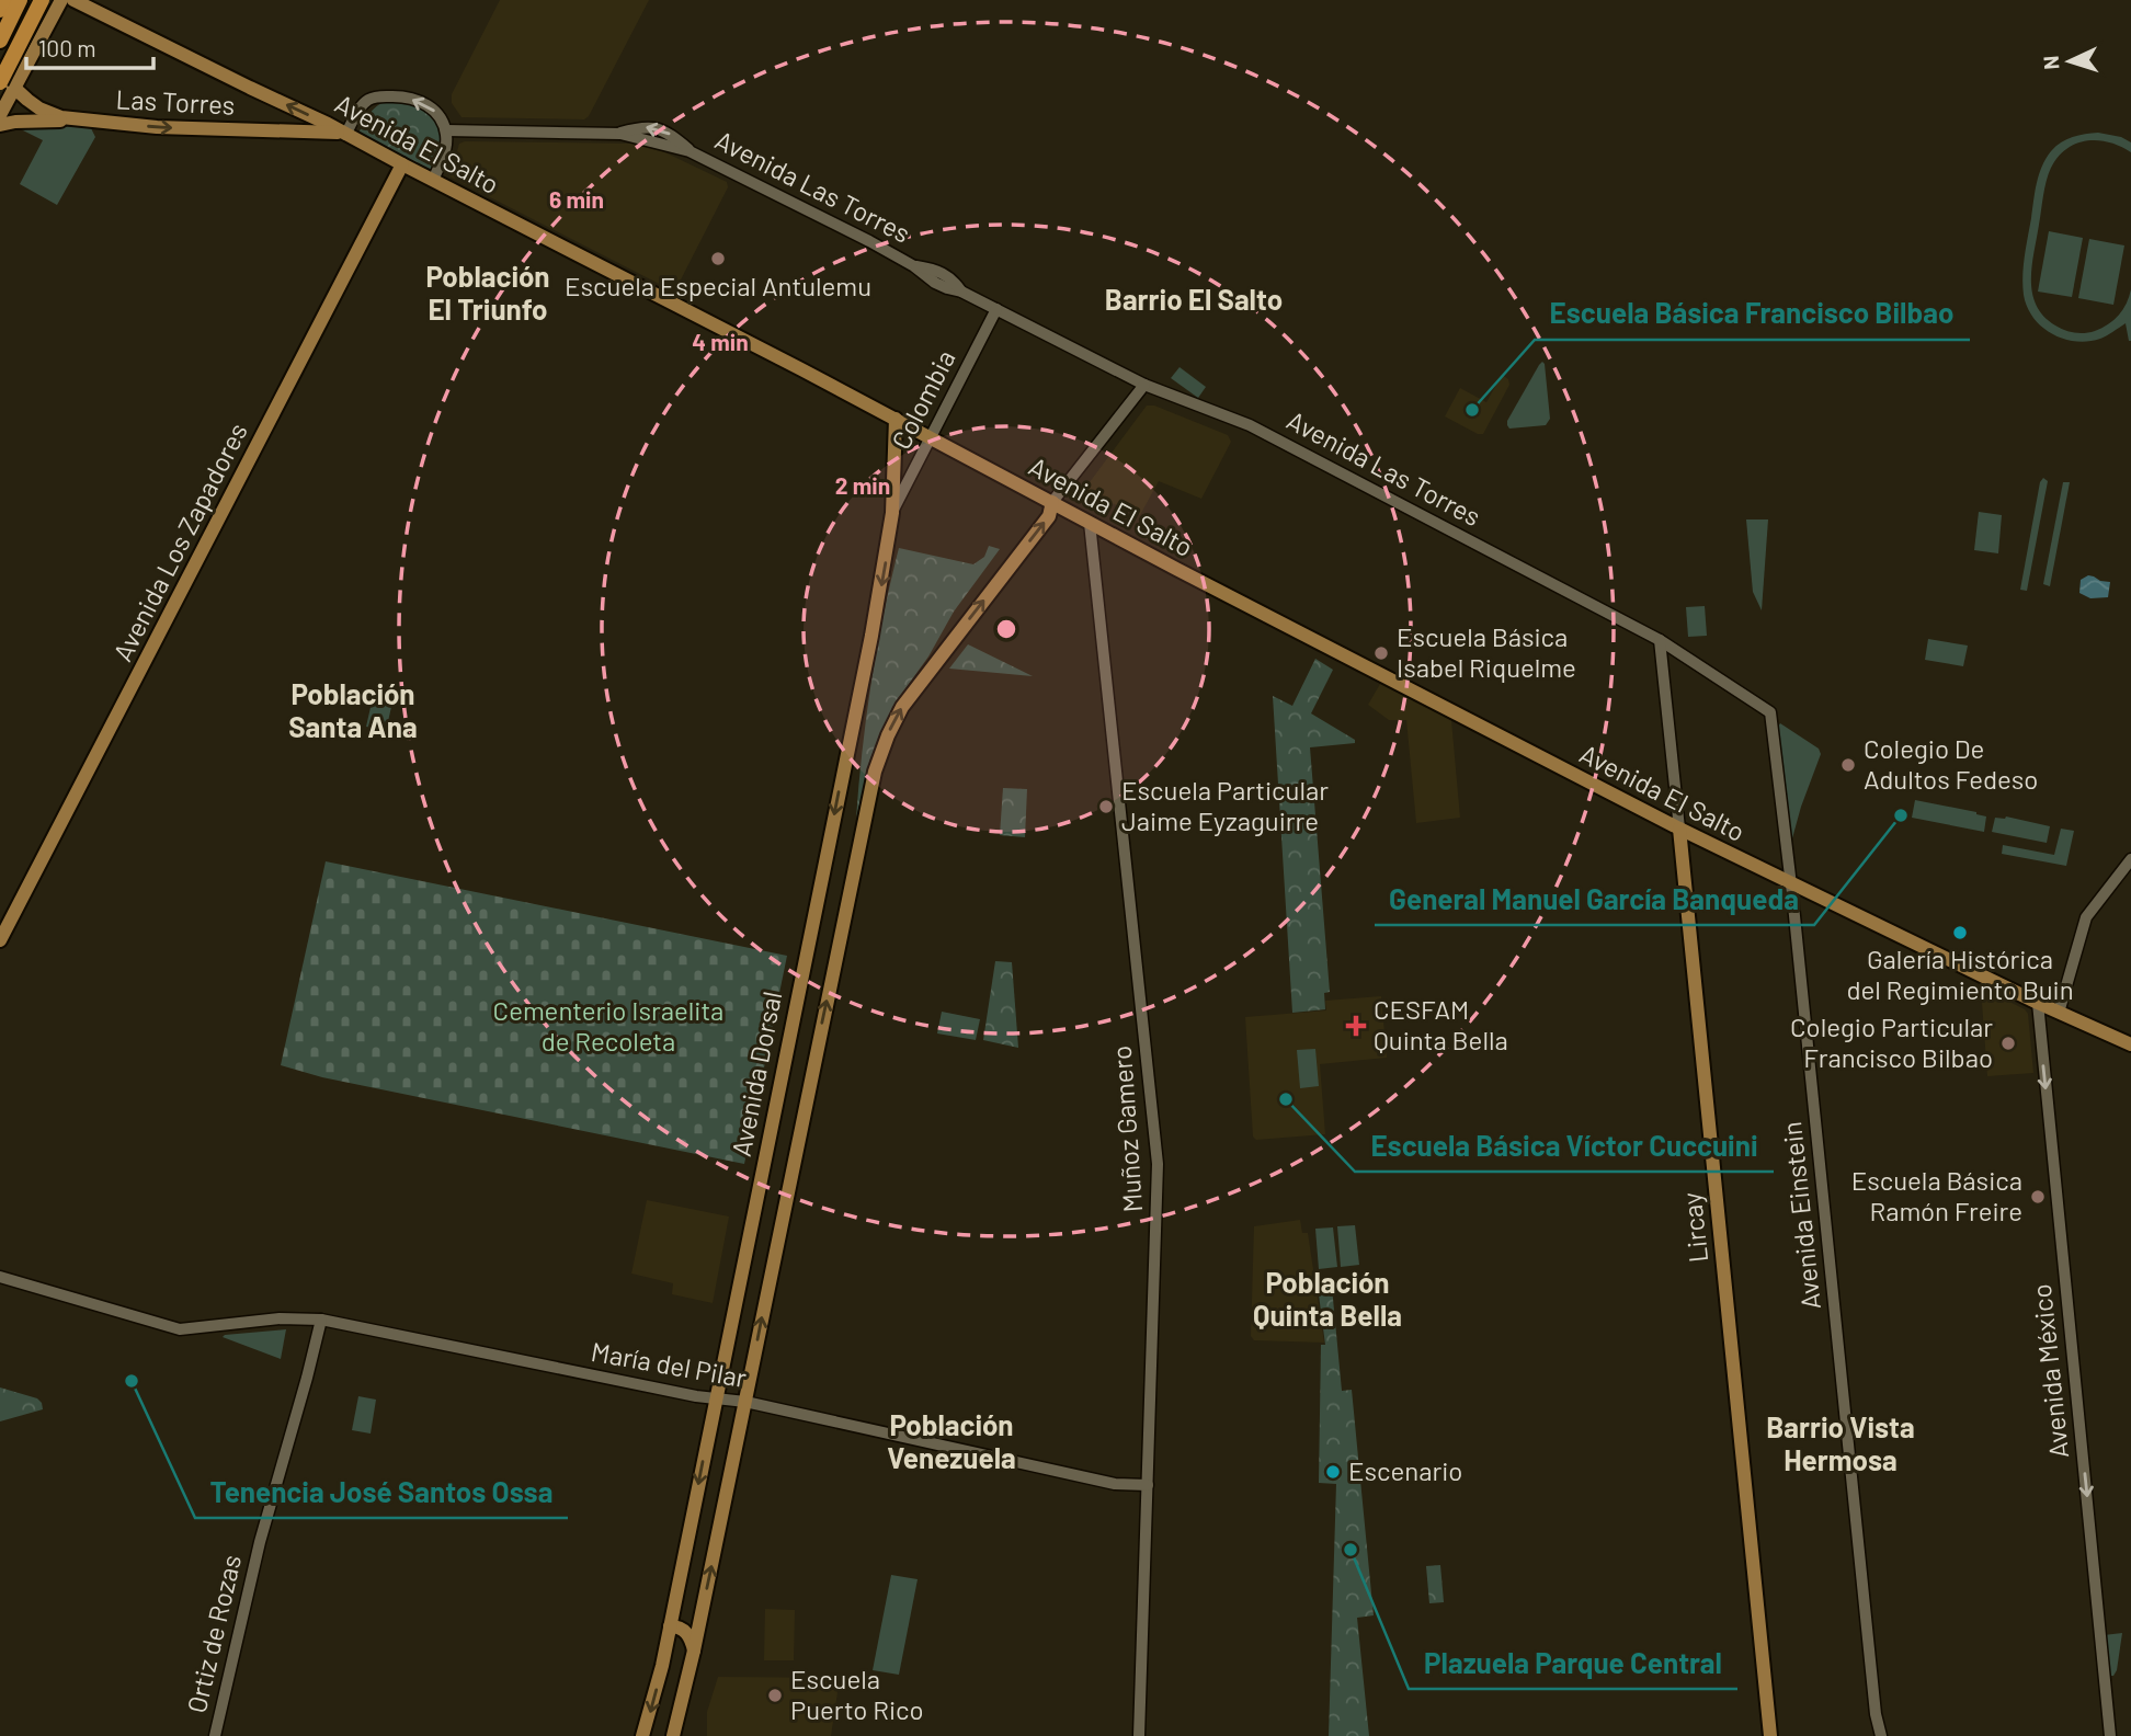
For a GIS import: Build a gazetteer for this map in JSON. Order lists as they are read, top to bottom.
{
  "streets": {
    "main road": [
      "Las Torres",
      "Avenida El Salto",
      "Avenida Los Zapadores",
      "Avenida Dorsal",
      "Lircay"
    ],
    "street": [
      "Avenida Las Torres",
      "Colombia",
      "Muñoz Gamero",
      "Avenida Einstein",
      "María del Pilar",
      "Avenida México",
      "Ortiz de Rozas"
    ]
  },
  "crossings": [
    ["Las Torres", "Avenida El Salto"],
    ["Avenida El Salto", "Colombia"],
    ["Avenida El Salto", "Avenida Los Zapadores"],
    ["Avenida El Salto", "Avenida Dorsal"],
    ["Avenida El Salto", "Muñoz Gamero"],
    ["Avenida El Salto", "Avenida Einstein"],
    ["Avenida El Salto", "Lircay"],
    ["Avenida El Salto", "Avenida México"],
    ["Avenida Las Torres", "Colombia"],
    ["Avenida Las Torres", "Avenida Einstein"],
    ["Avenida Las Torres", "Lircay"],
    ["Colombia", "Avenida Dorsal"],
    ["Avenida Dorsal", "María del Pilar"],
    ["Muñoz Gamero", "María del Pilar"],
    ["María del Pilar", "Ortiz de Rozas"]
  ],
  "one_way": ["Las Torres", "Avenida México"],
  "districts": [
    "Población El Triunfo",
    "Barrio El Salto",
    "Población Santa Ana",
    "Población Quinta Bella",
    "Población Venezuela",
    "Barrio Vista Hermosa"
  ],
  "parks": ["Cementerio Israelita de Recoleta"],
  "places": {
    "other": [
      "Escuela Especial Antulemu",
      "Escuela Básica Francisco Bilbao",
      "Escuela Básica Isabel Riquelme",
      "Colegio De Adultos Fedeso",
      "Escuela Particular Jaime Eyzaguirre",
      "General Manuel García Banqueda",
      "Galería Histórica del Regimiento Buin",
      "Colegio Particular Francisco Bilbao",
      "Escuela Básica Víctor Cuccuini",
      "Escuela Básica Ramón Freire",
      "Tenencia José Santos Ossa",
      "Escenario",
      "Plazuela Parque Central",
      "Escuela Puerto Rico"
    ],
    "health": ["CESFAM Quinta Bella"]
  },
  "scale_bar": "100 m",
  "north": "left",
  "rings": ["6 min", "4 min", "2 min"]
}
